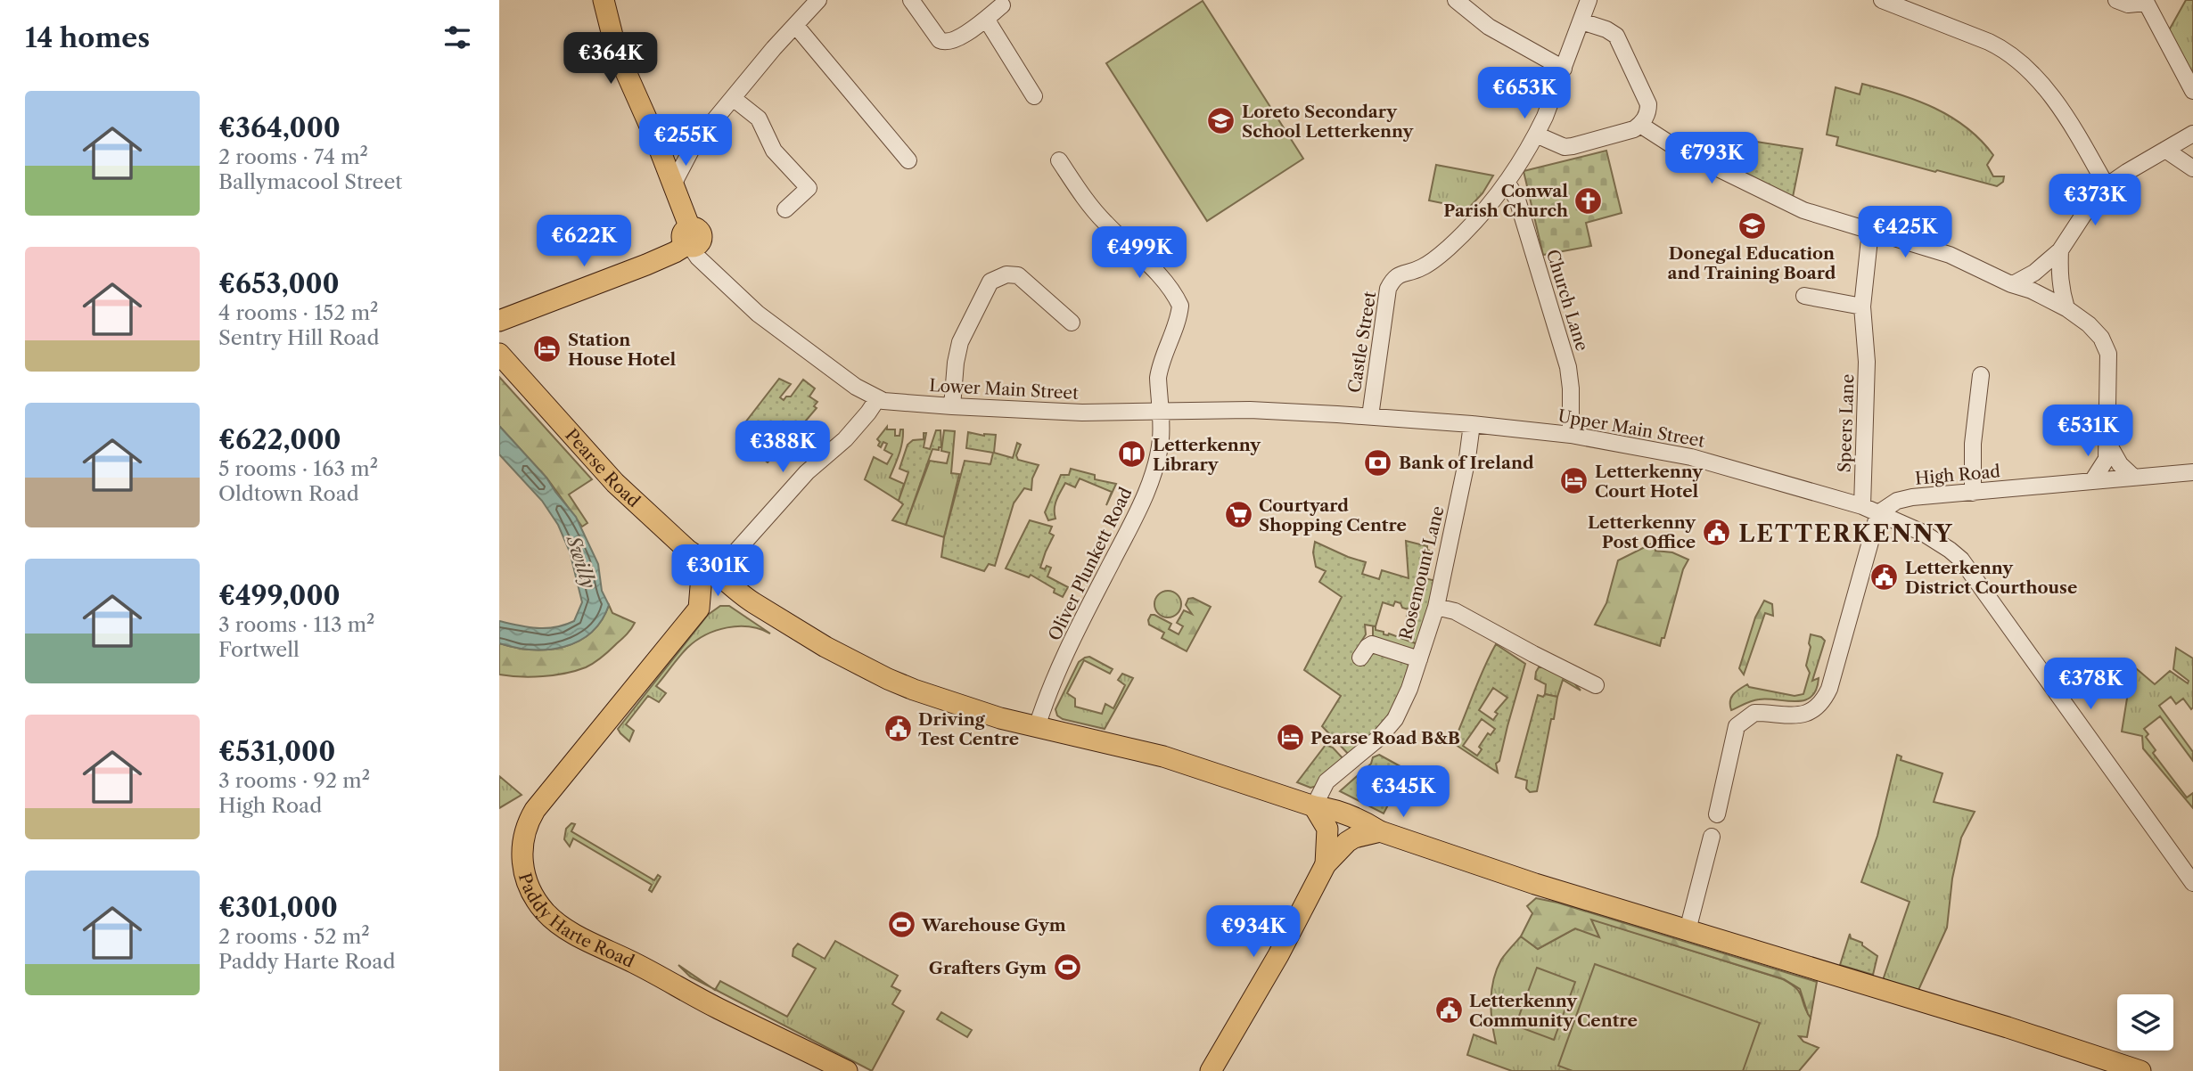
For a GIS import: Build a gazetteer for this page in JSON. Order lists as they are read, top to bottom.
{
  "streets": {
    "main road": ["Pearse Road", "Paddy Harte Road"],
    "street": [
      "Church Lane",
      "Castle Street",
      "Lower Main Street",
      "Speers Lane",
      "Upper Main Street",
      "High Road",
      "Oliver Plunkett Road",
      "Rosemount Lane"
    ]
  },
  "crossings": [
    ["Church Lane", "Castle Street"],
    ["Church Lane", "Upper Main Street"],
    ["Castle Street", "Lower Main Street"],
    ["Castle Street", "Upper Main Street"],
    ["Lower Main Street", "Upper Main Street"],
    ["Lower Main Street", "Oliver Plunkett Road"],
    ["Speers Lane", "Upper Main Street"],
    ["Upper Main Street", "High Road"],
    ["Upper Main Street", "Rosemount Lane"],
    ["Pearse Road", "Oliver Plunkett Road"],
    ["Pearse Road", "Rosemount Lane"]
  ],
  "districts": ["LETTERKENNY"],
  "water": ["Swilly"],
  "places": {
    "school or university": ["Loreto Secondary School Letterkenny", "Donegal Education and Training Board"],
    "church": ["Conwal Parish Church"],
    "hotel": ["Station House Hotel", "Letterkenny Court Hotel", "Pearse Road B&B"],
    "library": ["Letterkenny Library"],
    "bank": ["Bank of Ireland"],
    "supermarket": ["Courtyard Shopping Centre"],
    "public building": [
      "Letterkenny Post Office",
      "Letterkenny District Courthouse",
      "Driving Test Centre",
      "Letterkenny Community Centre"
    ],
    "sports": ["Warehouse Gym", "Grafters Gym"]
  },
  "page": {
    "heading": "14 homes",
    "price": [
      "€364K",
      "€653K",
      "€255K",
      "€793K",
      "€373K",
      "€425K",
      "€622K",
      "€499K",
      "€531K",
      "€388K",
      "€301K",
      "€378K",
      "€345K",
      "€934K"
    ],
    "list": [
      {
        "name": "€364,000",
        "note": "2 rooms · 74 m² · Ballymacool Street"
      },
      {
        "name": "€653,000",
        "note": "4 rooms · 152 m² · Sentry Hill Road"
      },
      {
        "name": "€622,000",
        "note": "5 rooms · 163 m² · Oldtown Road"
      },
      {
        "name": "€499,000",
        "note": "3 rooms · 113 m² · Fortwell"
      },
      {
        "name": "€531,000",
        "note": "3 rooms · 92 m² · High Road"
      },
      {
        "name": "€301,000",
        "note": "2 rooms · 52 m² · Paddy Harte Road"
      }
    ]
  }
}
